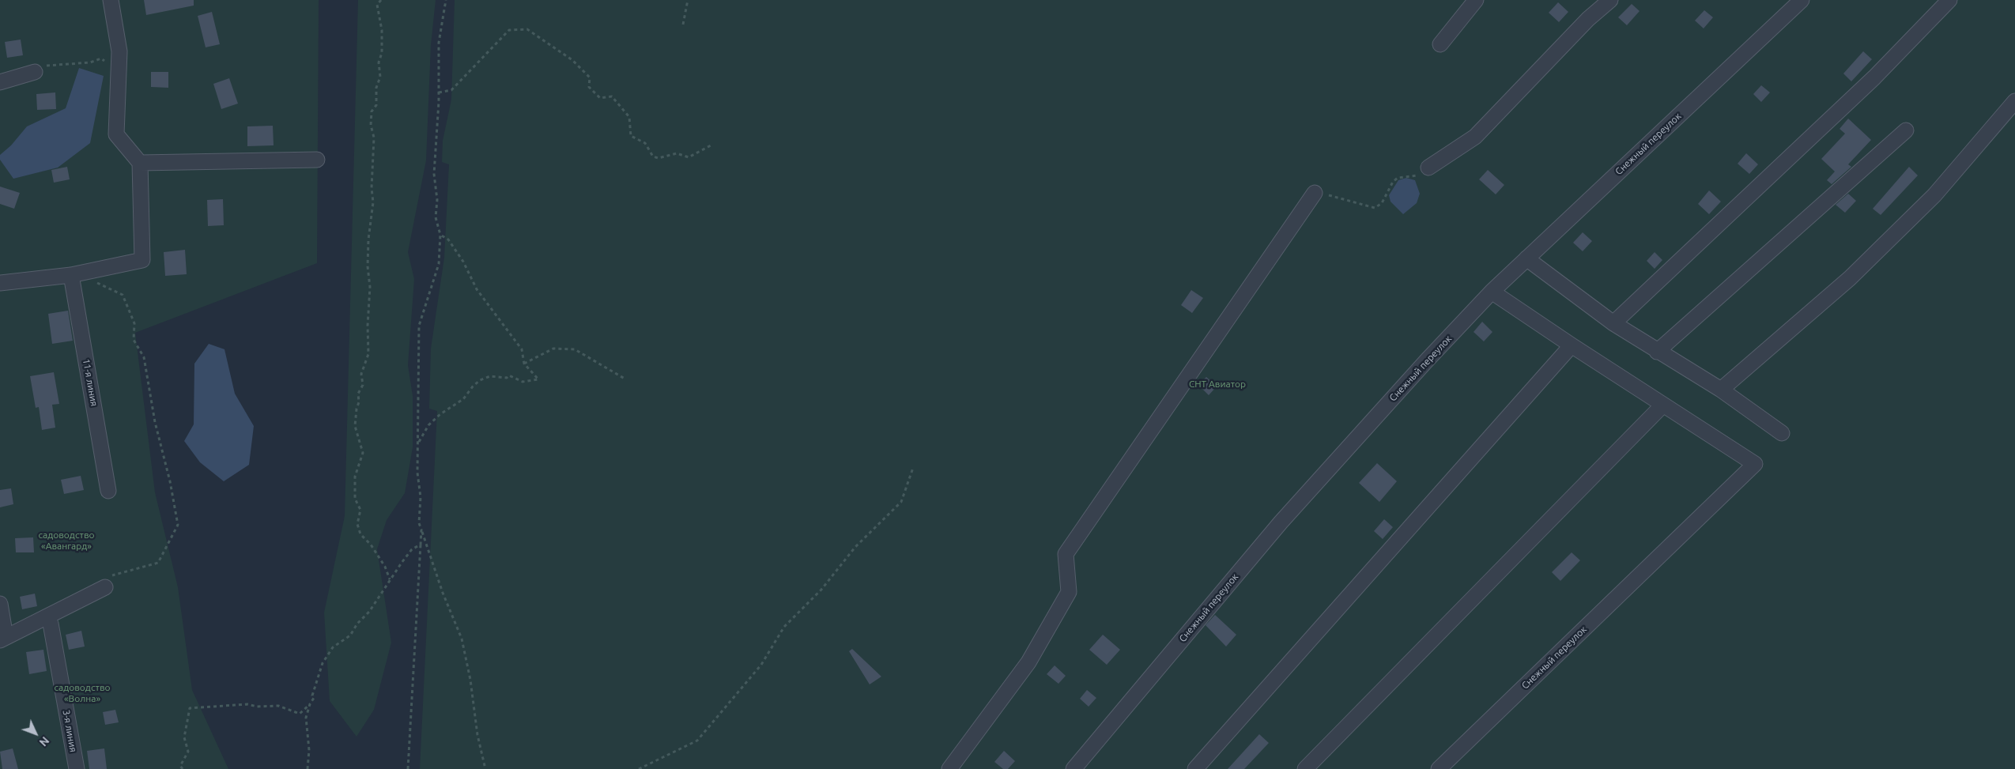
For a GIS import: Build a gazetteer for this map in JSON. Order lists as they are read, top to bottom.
{
  "streets": {
    "street": ["Снежный переулок", "11-я линия", "3-я линия"]
  },
  "parks": ["СНТ Авиатор", "садоводство «Авангард»", "садоводство «Волна»"],
  "north": "bottom right"
}
